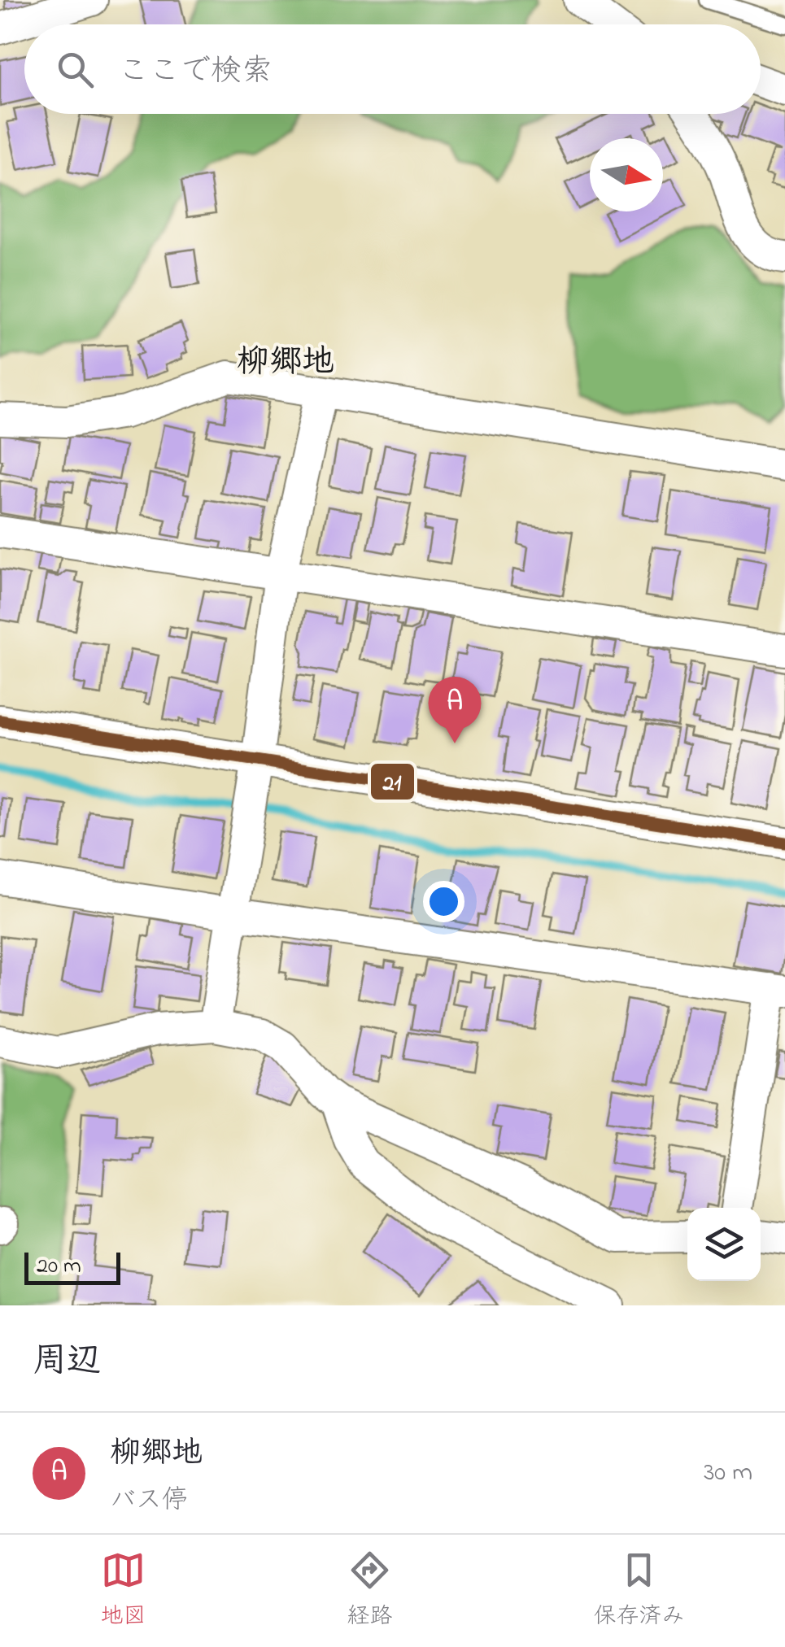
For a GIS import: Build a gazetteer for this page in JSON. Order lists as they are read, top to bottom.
{
  "districts": ["柳郷地"],
  "lines": ["transit line 21"],
  "scale_bar": "20 m",
  "north": "right",
  "page": {
    "search": "ここで検索",
    "pins": "A",
    "scale": "20 m",
    "heading": "周辺",
    "list": [
      {
        "mark": "A",
        "name": "柳郷地",
        "note": "バス停",
        "value": "30 m"
      }
    ],
    "nav": ["地図", "経路", "保存済み"]
  }
}
